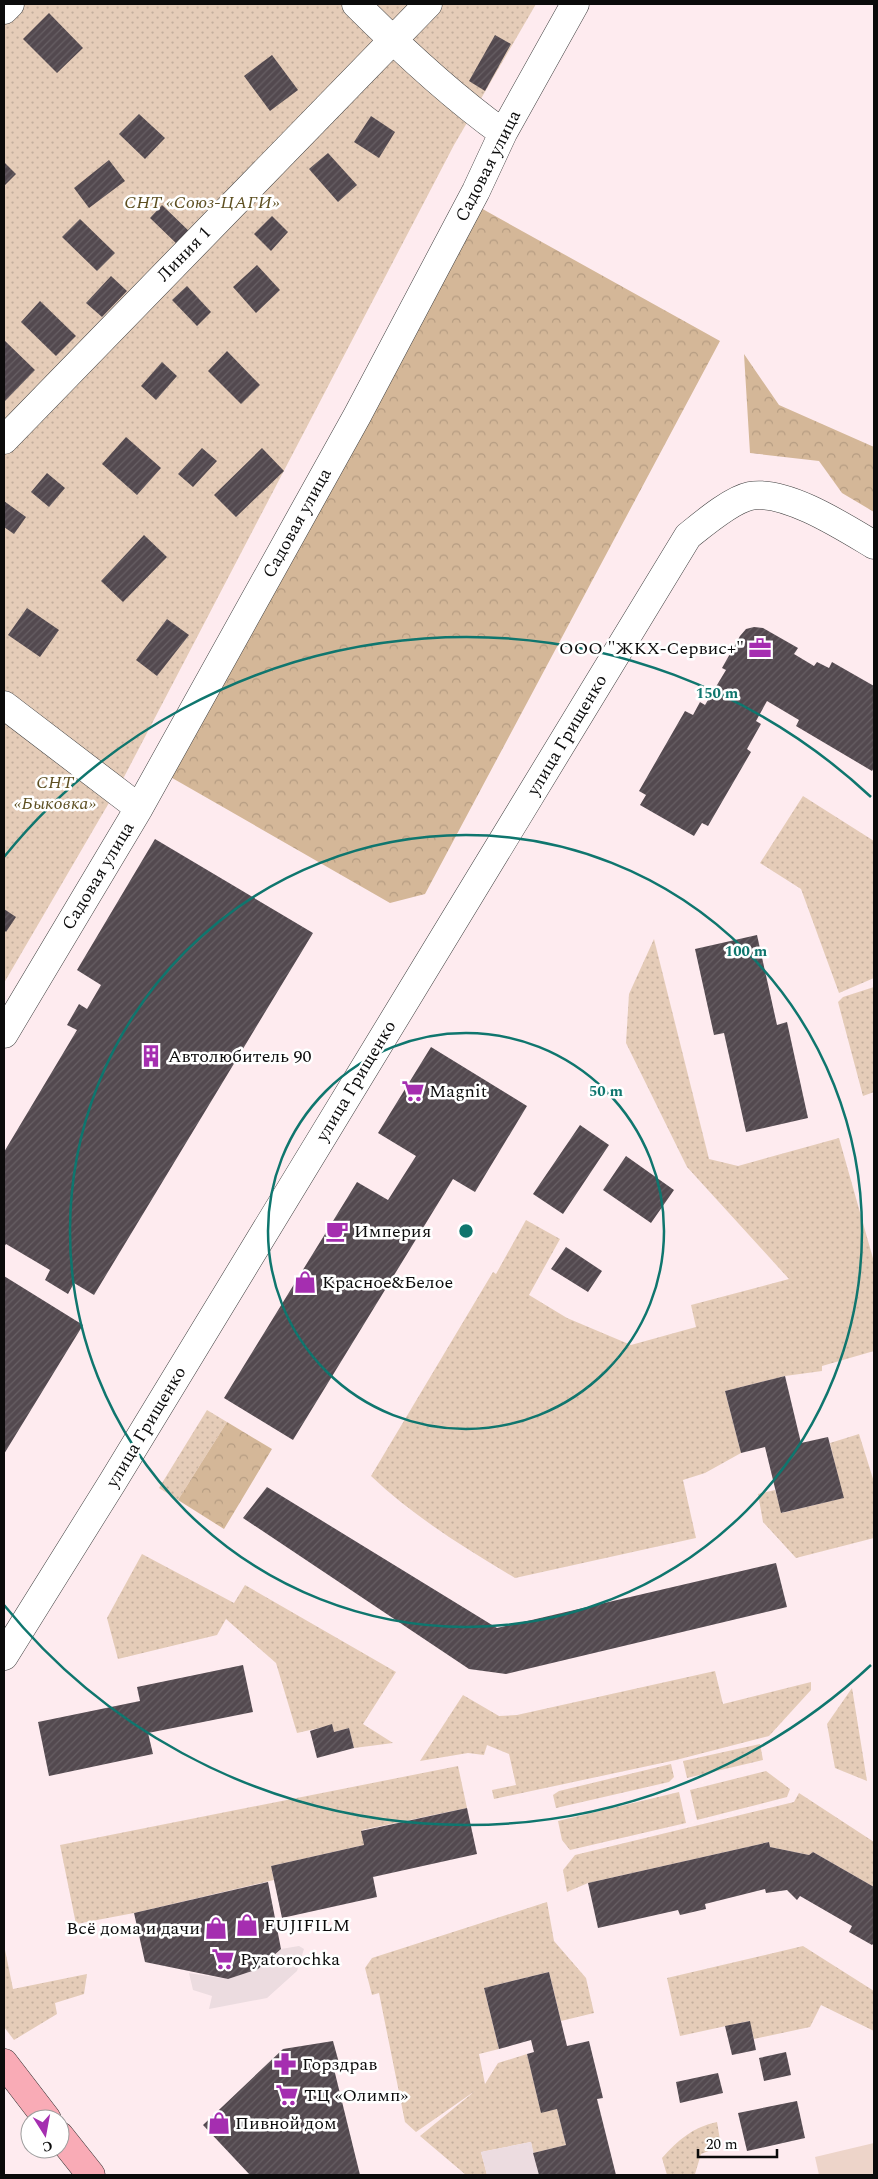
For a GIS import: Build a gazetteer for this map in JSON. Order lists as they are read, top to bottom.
{
  "streets": {
    "street": ["Садовая улица", "Линия 1", "улица Грищенко"]
  },
  "parks": ["СНТ «Союз-ЦАГИ»", "СНТ «Быковка»"],
  "places": {
    "office": ["ООО \"ЖКХ-Сервис+\""],
    "building": ["Автолюбитель 90"],
    "supermarket": ["Magnit", "Pyatorochka", "ТЦ «Олимп»"],
    "cafe": ["Империя"],
    "shop": [
      "Красное&Белое",
      "FUJIFILM",
      "Всё дома и дачи",
      "Пивной дом"
    ],
    "pharmacy": ["Горздрав"]
  },
  "scale_bar": "20 m",
  "north": "bottom",
  "rings": ["150 m", "100 m", "50 m"]
}
